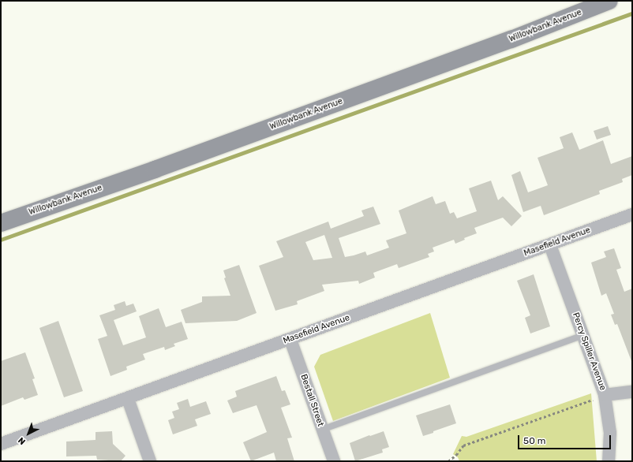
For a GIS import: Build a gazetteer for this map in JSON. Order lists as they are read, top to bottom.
{
  "streets": {
    "main road": ["Willowbank Avenue"],
    "street": ["Masefield Avenue", "Percy Spiller Avenue", "Bestall Street"]
  },
  "crossings": [
    ["Masefield Avenue", "Percy Spiller Avenue"],
    ["Masefield Avenue", "Bestall Street"]
  ],
  "scale_bar": "50 m",
  "north": "bottom left"
}
